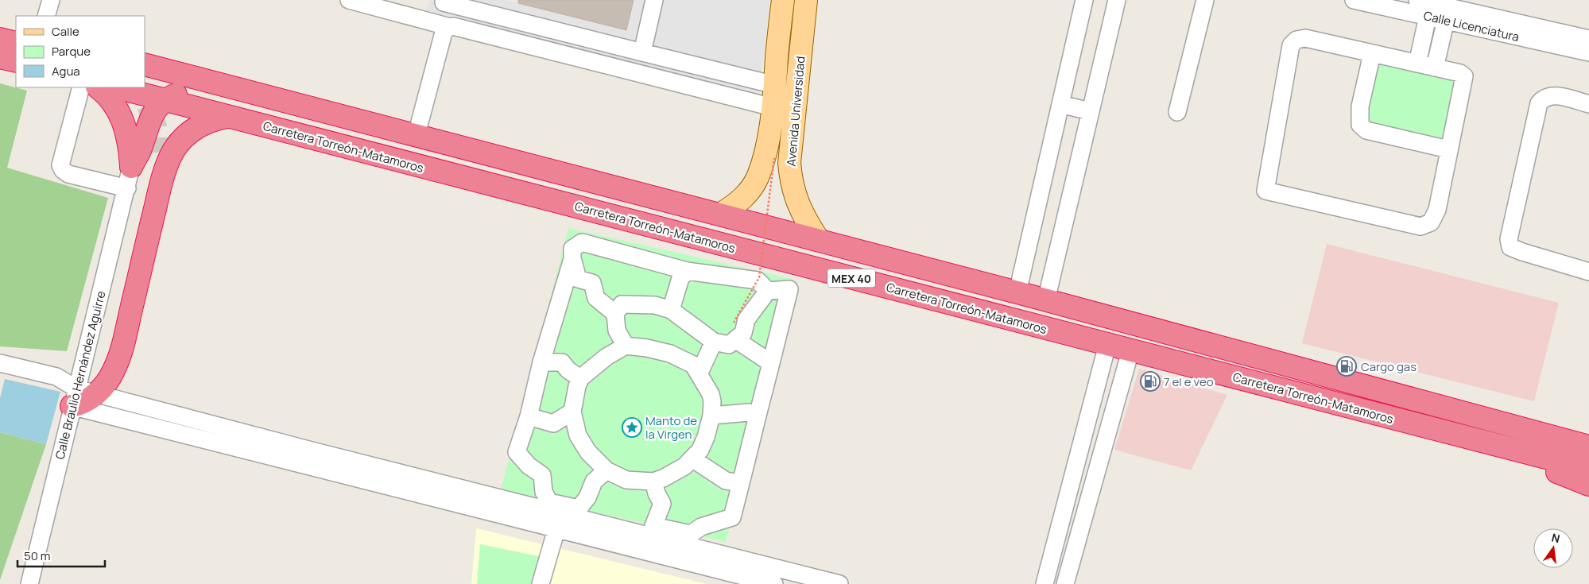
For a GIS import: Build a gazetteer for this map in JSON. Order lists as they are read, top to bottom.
{
  "streets": {
    "highway": ["Carretera Torreón-Matamoros", "MEX 40"],
    "main road": ["Avenida Universidad"],
    "street": ["Calle Licenciatura", "Calle Braulio Hernández Aguirre"]
  },
  "crossings": [
    ["Avenida Universidad", "MEX 40"]
  ],
  "places": {
    "fuel station": ["Cargo gas", "7 el e veo"],
    "place": ["Manto de la Virgen"]
  },
  "legend": ["Calle", "Parque", "Agua"],
  "scale_bar": "50 m",
  "north": "top"
}
